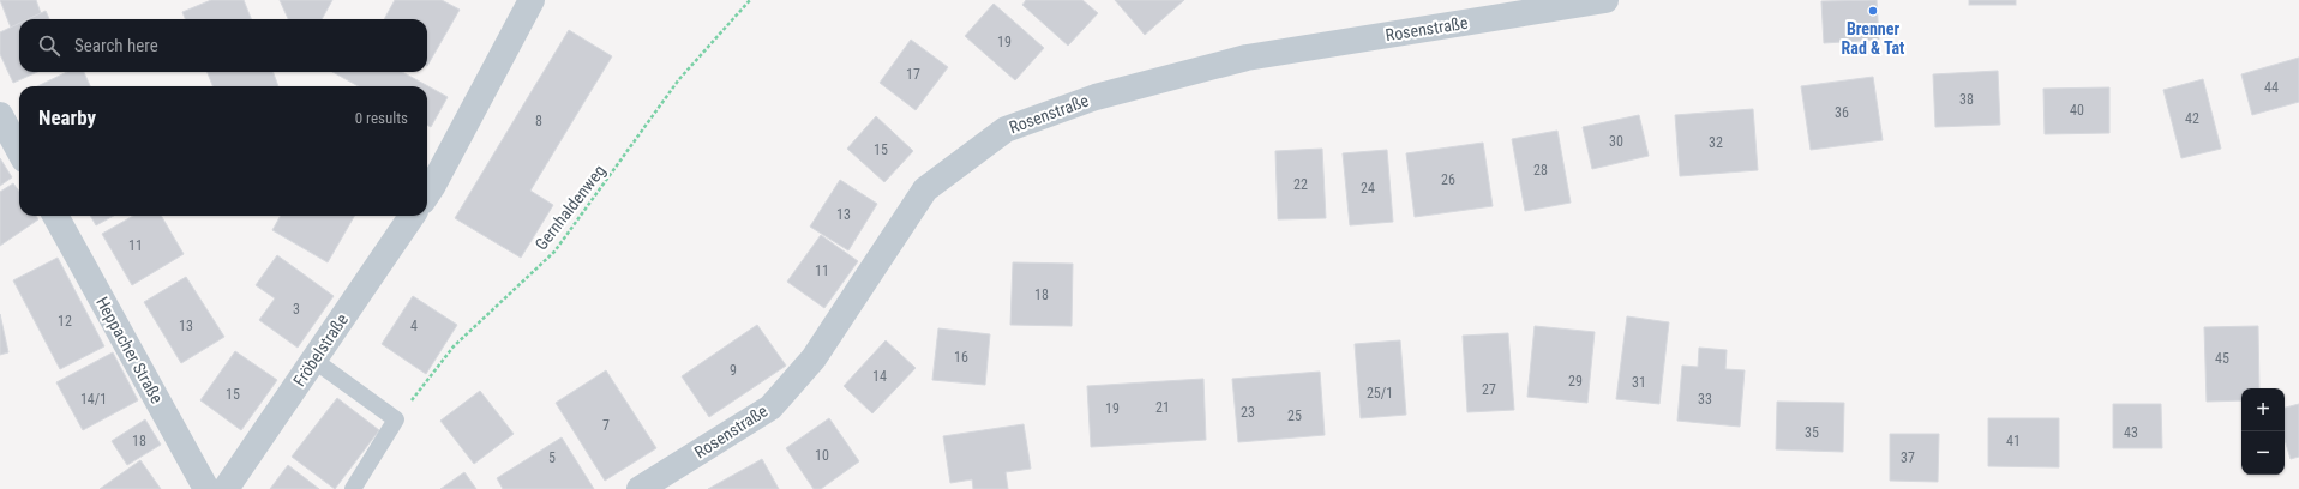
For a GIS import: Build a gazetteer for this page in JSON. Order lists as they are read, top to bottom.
{
  "streets": {
    "street": ["Rosenstraße", "Heppacher Straße", "Fröbelstraße"],
    "path": ["Gernhaldenweg"]
  },
  "places": ["Brenner Rad & Tat"],
  "house_numbers": [
    "19",
    "17",
    "44",
    "38",
    "40",
    "36",
    "42",
    "8",
    "30",
    "32",
    "15",
    "28",
    "26",
    "22",
    "24",
    "13",
    "11",
    "11",
    "18",
    "3",
    "12",
    "13",
    "4",
    "16",
    "45",
    "9",
    "14",
    "29",
    "31",
    "27",
    "25/1",
    "15",
    "14/1",
    "33",
    "21",
    "19",
    "23",
    "25",
    "7",
    "35",
    "43",
    "18",
    "41",
    "10",
    "5",
    "37"
  ],
  "page": {
    "search": "Search here",
    "heading": ["Nearby", "0 results"],
    "map_buttons": ["+", "−"]
  }
}
